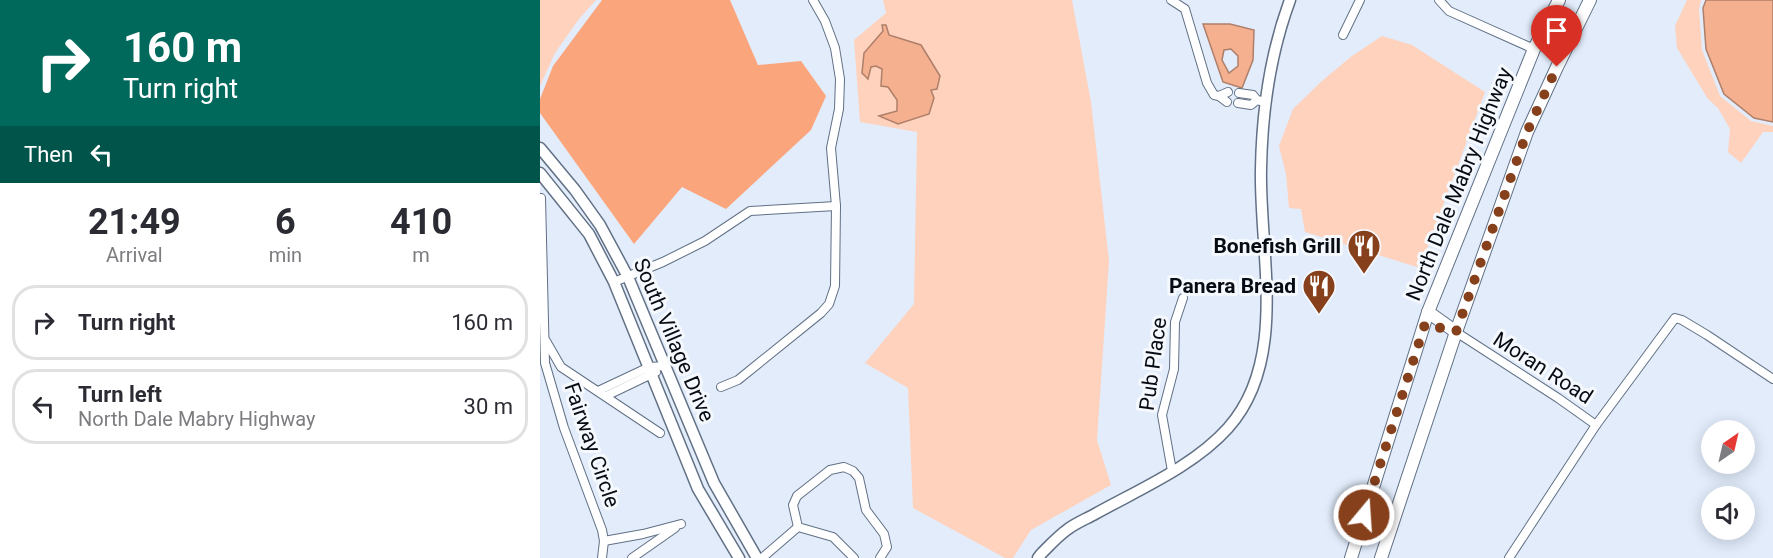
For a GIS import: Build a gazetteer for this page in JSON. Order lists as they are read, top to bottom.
{
  "streets": {
    "main road": ["North Dale Mabry Highway"],
    "street": [
      "South Village Drive",
      "Pub Place",
      "Moran Road",
      "Fairway Circle"
    ]
  },
  "crossings": [
    ["North Dale Mabry Highway", "Moran Road"]
  ],
  "places": {
    "restaurant": ["Bonefish Grill", "Panera Bread"]
  },
  "north": "top right",
  "page": {
    "turn": ["160 m", "Turn right"],
    "then": "Then",
    "eta": [
      "21:49",
      "Arrival",
      "6",
      "min",
      "410",
      "m"
    ],
    "list": [
      {
        "name": "Turn right",
        "value": "160 m"
      },
      {
        "name": "Turn left",
        "note": "North Dale Mabry Highway",
        "value": "30 m"
      }
    ]
  }
}
